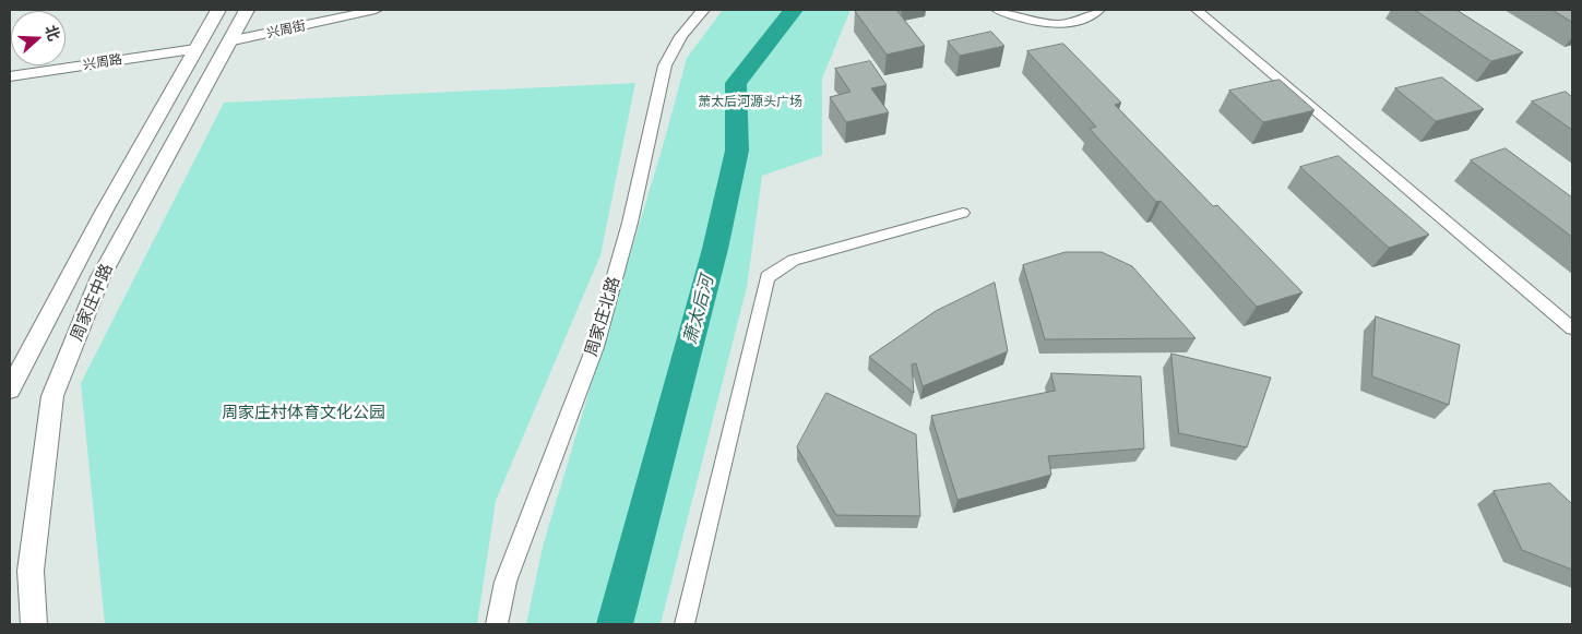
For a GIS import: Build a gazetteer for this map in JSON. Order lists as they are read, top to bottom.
{
  "streets": {
    "main road": ["周家庄中路"],
    "street": ["兴周街", "兴周路", "周家庄北路"]
  },
  "crossings": [
    ["兴周街", "周家庄中路"],
    ["兴周路", "周家庄中路"]
  ],
  "water": ["萧太后河"],
  "parks": ["萧太后河源头广场", "周家庄村体育文化公园"],
  "north": "right"
}
